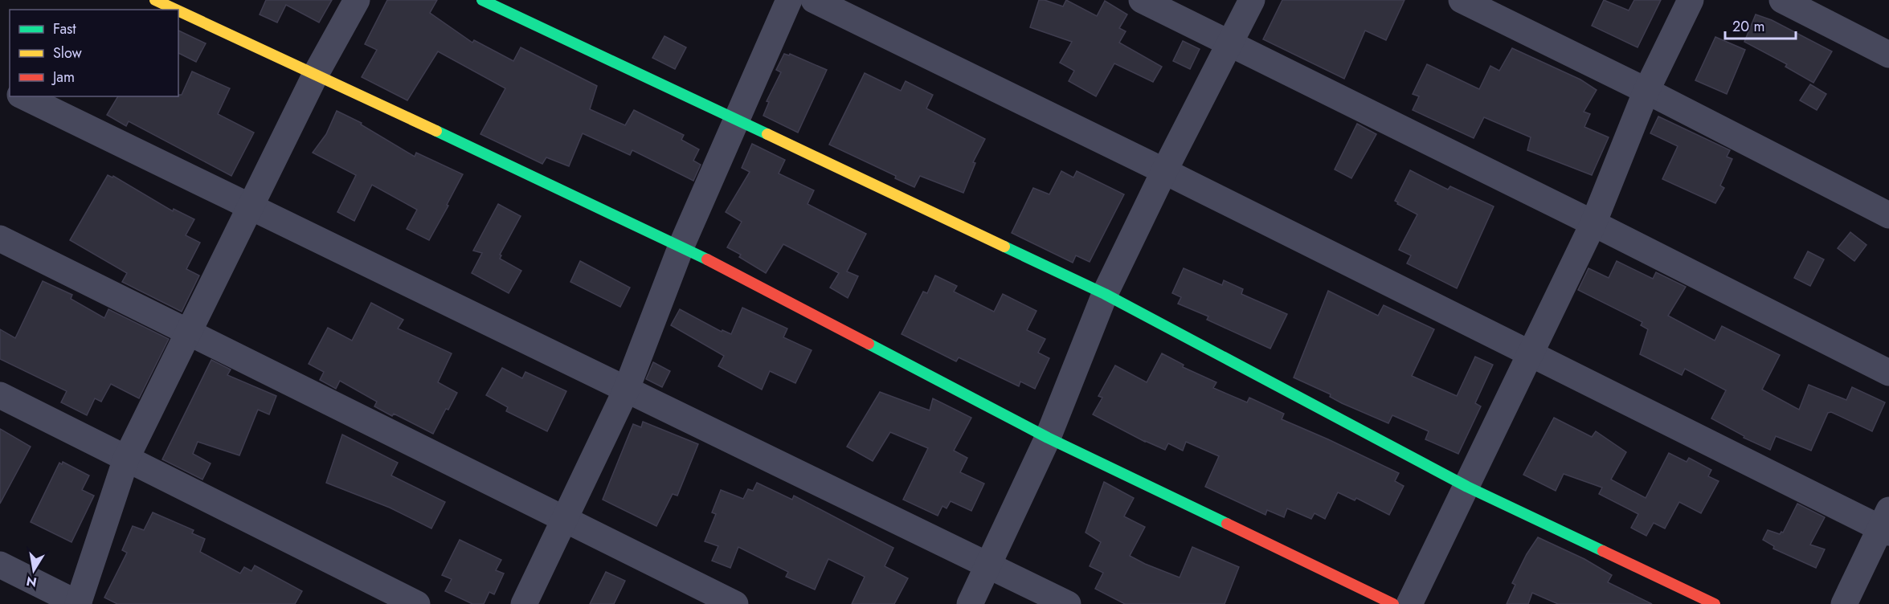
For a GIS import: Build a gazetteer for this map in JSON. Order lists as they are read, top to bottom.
{
  "legend": ["Fast", "Slow", "Jam"],
  "scale_bar": "20 m",
  "north": "bottom"
}
